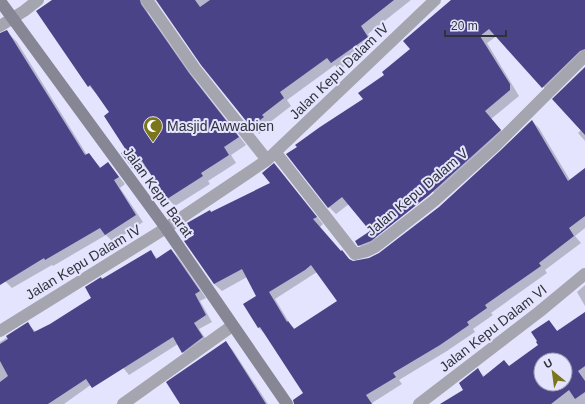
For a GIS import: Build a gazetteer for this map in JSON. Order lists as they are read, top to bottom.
{
  "streets": {
    "street": [
      "Jalan Kepu Dalam IV",
      "Jalan Kepu Barat",
      "Jalan Kepu Dalam V",
      "Jalan Kepu Dalam VI"
    ]
  },
  "crossings": [
    ["Jalan Kepu Dalam IV", "Jalan Kepu Barat"],
    ["Jalan Kepu Dalam IV", "Jalan Kepu Dalam V"]
  ],
  "places": {
    "mosque": ["Masjid Awwabien"]
  },
  "scale_bar": "20 m",
  "north": "top left"
}
